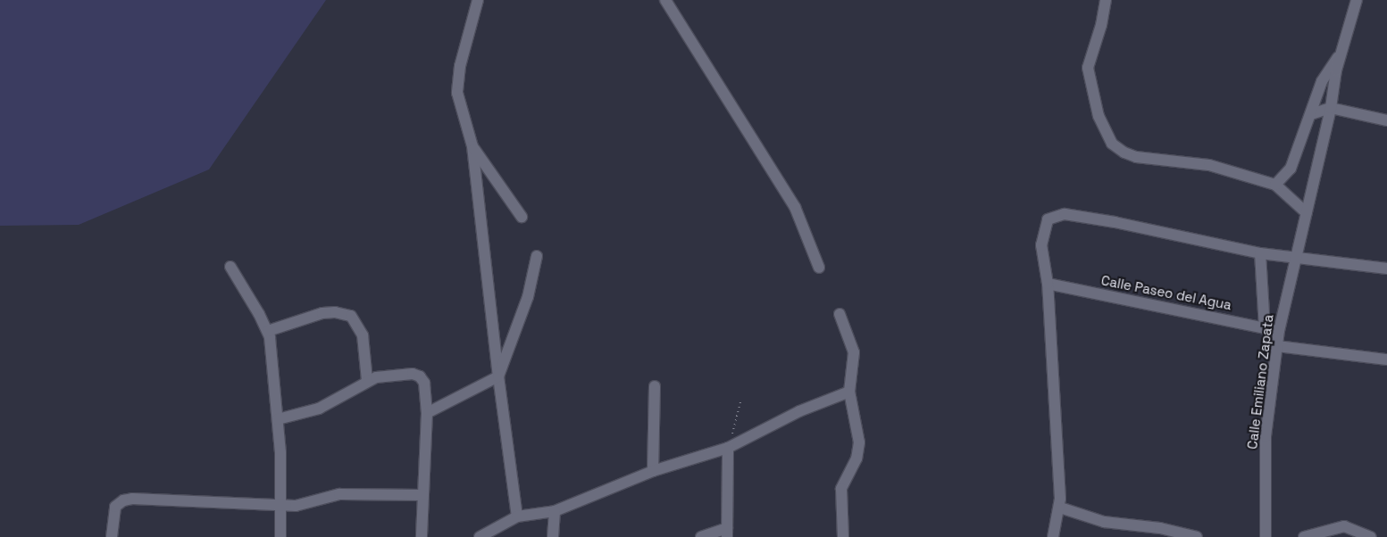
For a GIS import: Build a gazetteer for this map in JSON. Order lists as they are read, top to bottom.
{
  "streets": {
    "street": ["Calle Paseo del Agua", "Calle Emiliano Zapata"]
  },
  "crossings": [
    ["Calle Paseo del Agua", "Calle Emiliano Zapata"]
  ]
}
